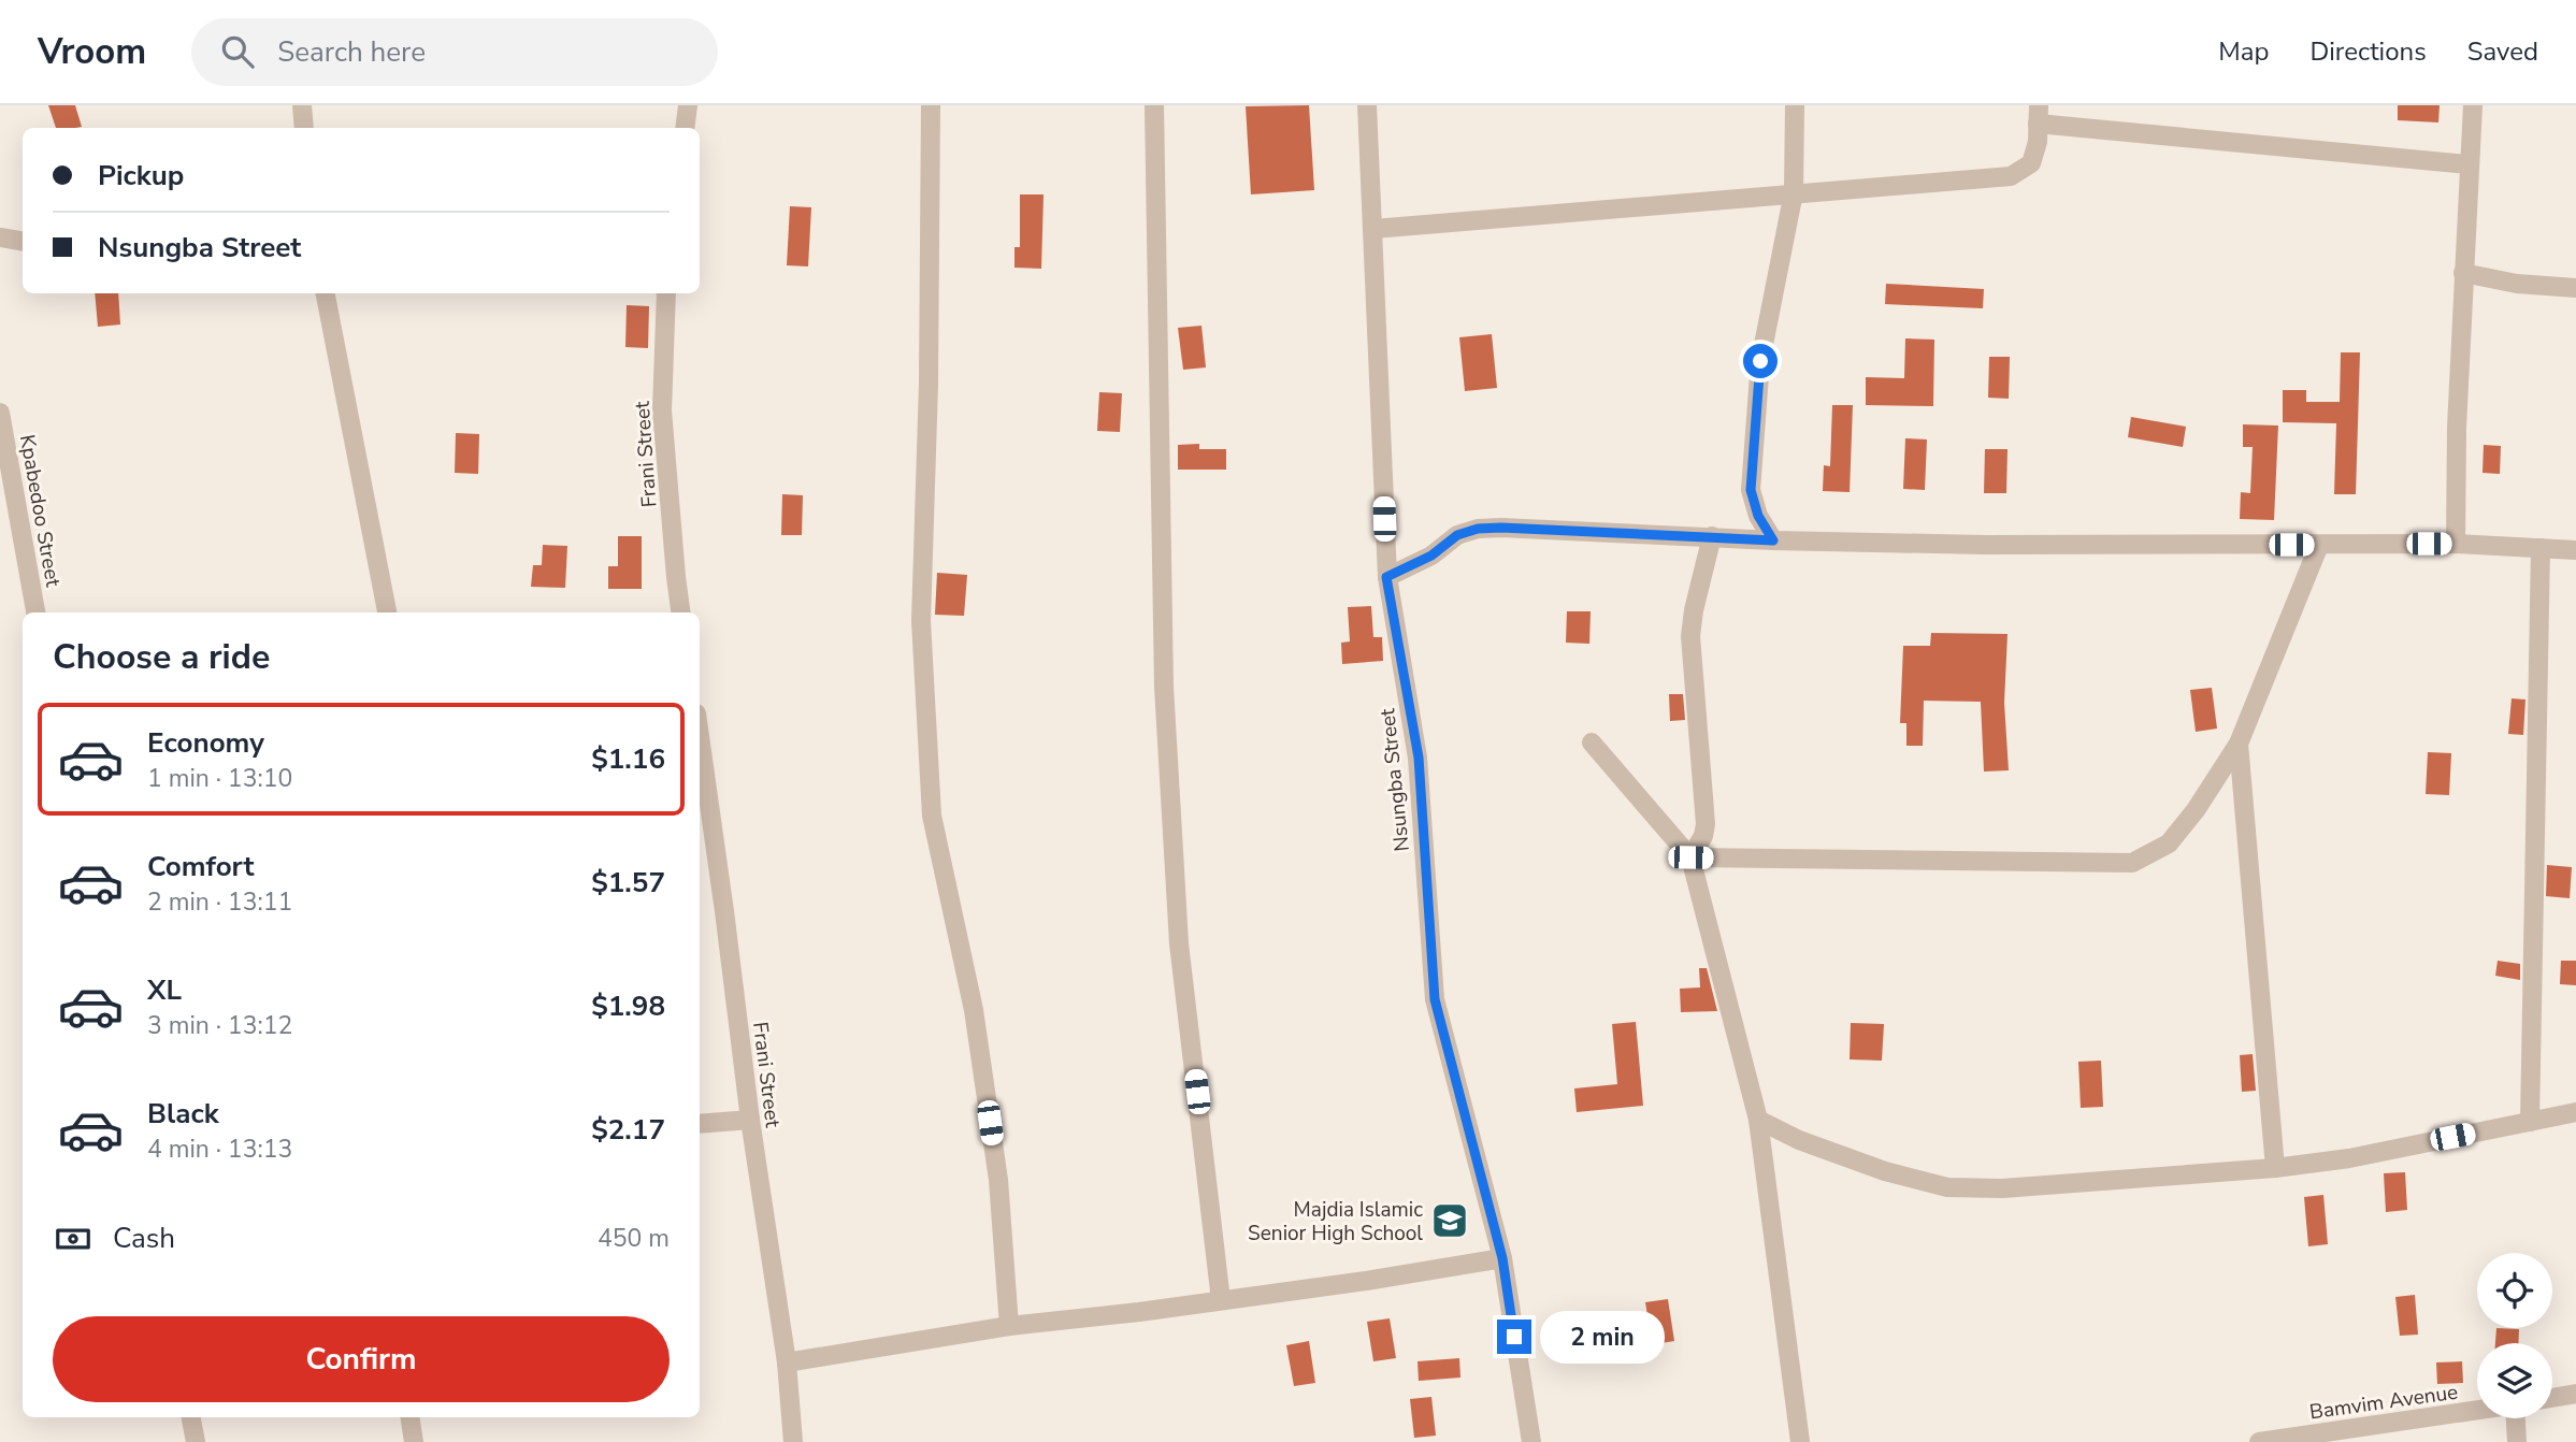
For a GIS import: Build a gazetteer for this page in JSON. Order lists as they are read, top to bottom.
{
  "streets": {
    "street": [
      "Frani Street",
      "Kpabedoo Street",
      "Nsungba Street",
      "Bamvim Avenue"
    ]
  },
  "places": {
    "school or university": ["Majdia Islamic Senior High School"]
  },
  "page": {
    "header": "Vroom",
    "search": "Search here",
    "nav": ["Map", "Directions", "Saved"],
    "banner": ["Pickup", "Nsungba Street"],
    "heading": "Choose a ride",
    "list": [
      {
        "name": "Economy",
        "note": "1 min · 13:10",
        "value": "$1.16"
      },
      {
        "name": "Comfort",
        "note": "2 min · 13:11",
        "value": "$1.57"
      },
      {
        "name": "XL",
        "note": "3 min · 13:12",
        "value": "$1.98"
      },
      {
        "name": "Black",
        "note": "4 min · 13:13",
        "value": "$2.17"
      }
    ],
    "pay": ["Cash", "450 m"],
    "buttons": "Confirm",
    "bubble": "2 min"
  }
}
